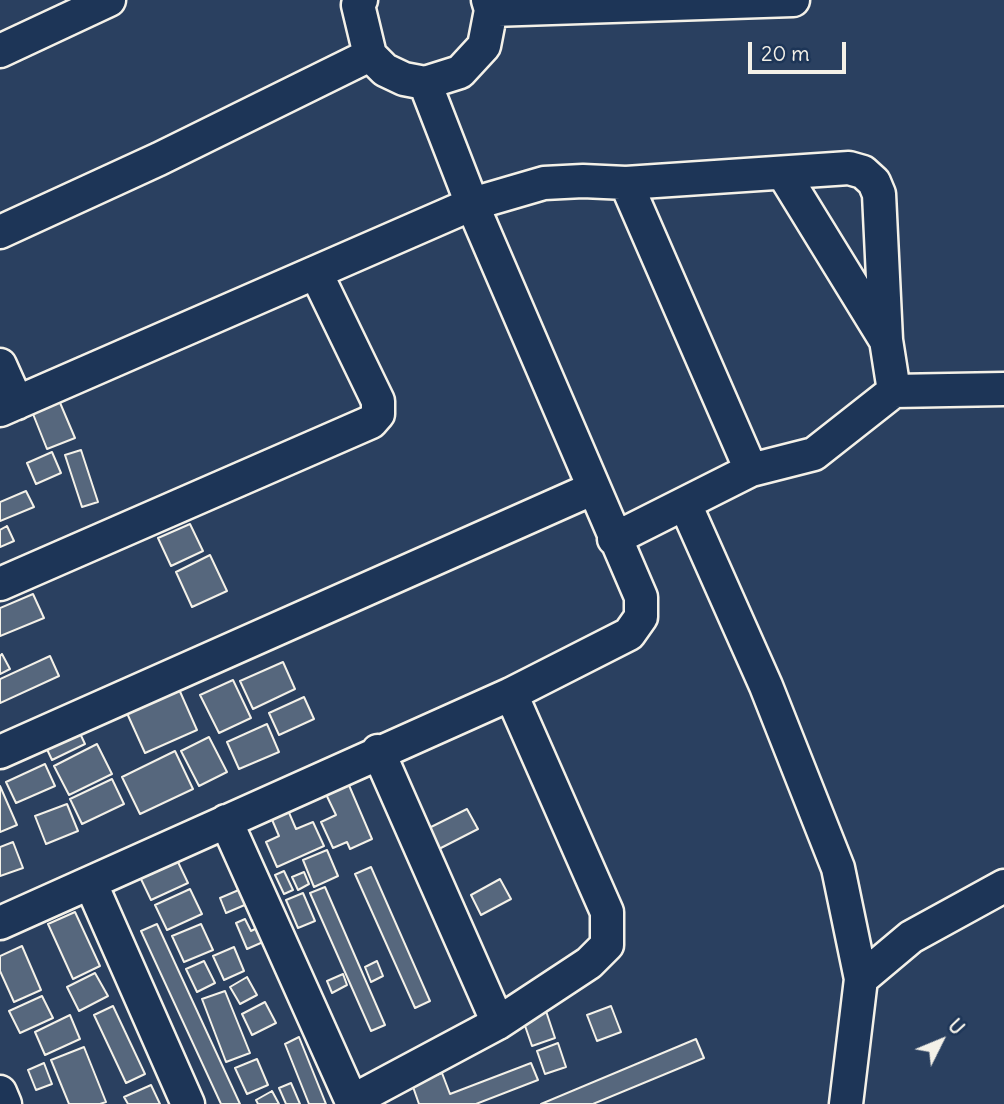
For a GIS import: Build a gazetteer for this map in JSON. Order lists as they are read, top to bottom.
{
  "scale_bar": "20 m",
  "north": "top right"
}
